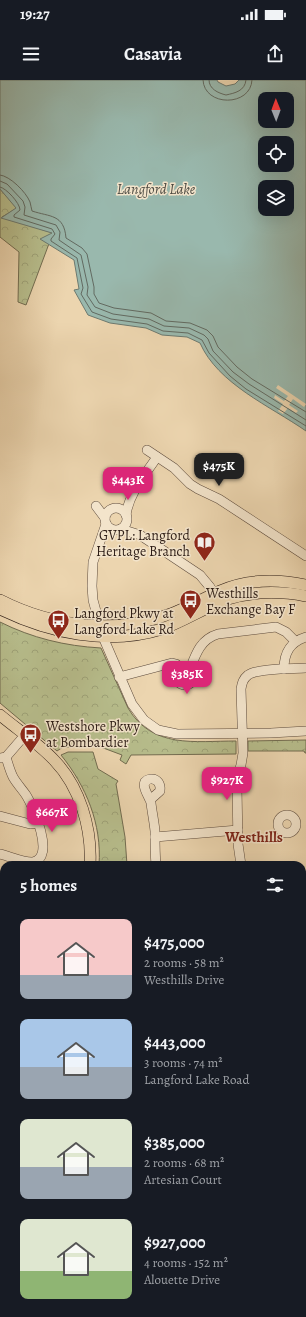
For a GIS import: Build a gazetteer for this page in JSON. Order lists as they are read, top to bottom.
{
  "districts": ["Westhills"],
  "water": ["Langford Lake"],
  "places": {
    "library": ["GVPL: Langford Heritage Branch"],
    "bus stop": ["Westhills Exchange Bay F", "Langford Pkwy at Langford Lake Rd", "Westshore Pkwy at Bombardier"]
  },
  "north": "top",
  "page": {
    "status": "19:27",
    "header": "Casavia",
    "price": [
      "$475K",
      "$443K",
      "$385K",
      "$927K",
      "$667K"
    ],
    "heading": "5 homes",
    "list": [
      {
        "name": "$475,000",
        "note": "2 rooms · 58 m² · Westhills Drive"
      },
      {
        "name": "$443,000",
        "note": "3 rooms · 74 m² · Langford Lake Road"
      },
      {
        "name": "$385,000",
        "note": "2 rooms · 68 m² · Artesian Court"
      },
      {
        "name": "$927,000",
        "note": "4 rooms · 152 m² · Alouette Drive"
      }
    ]
  }
}
